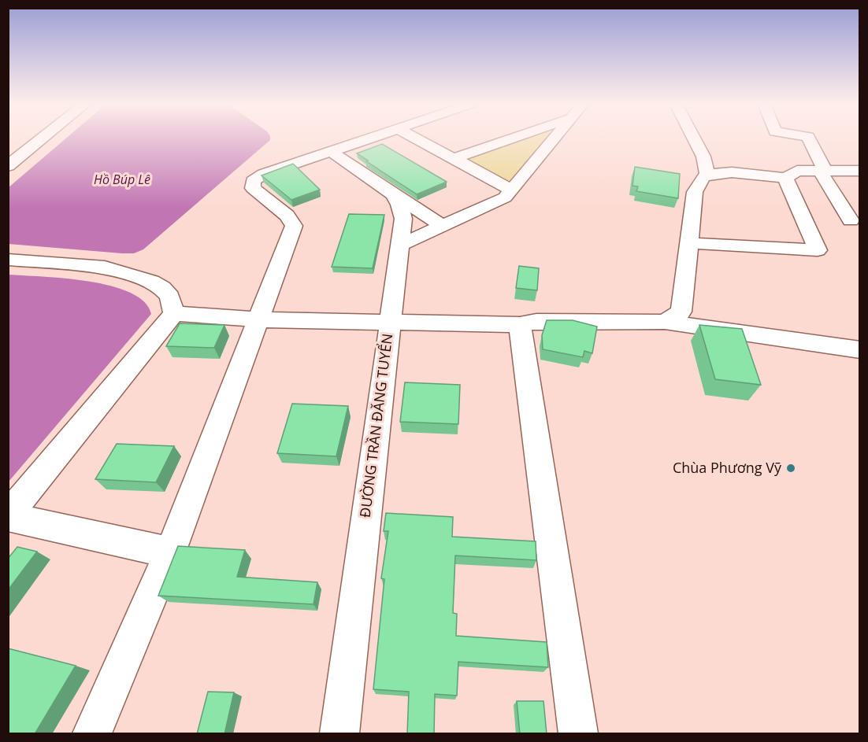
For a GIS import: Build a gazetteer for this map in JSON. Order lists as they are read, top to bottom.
{
  "streets": {
    "street": ["ĐƯỜNG TRẦN ĐĂNG TUYỂN"]
  },
  "water": ["Hồ Búp Lê"],
  "places": ["Chùa Phương Vỹ"]
}
